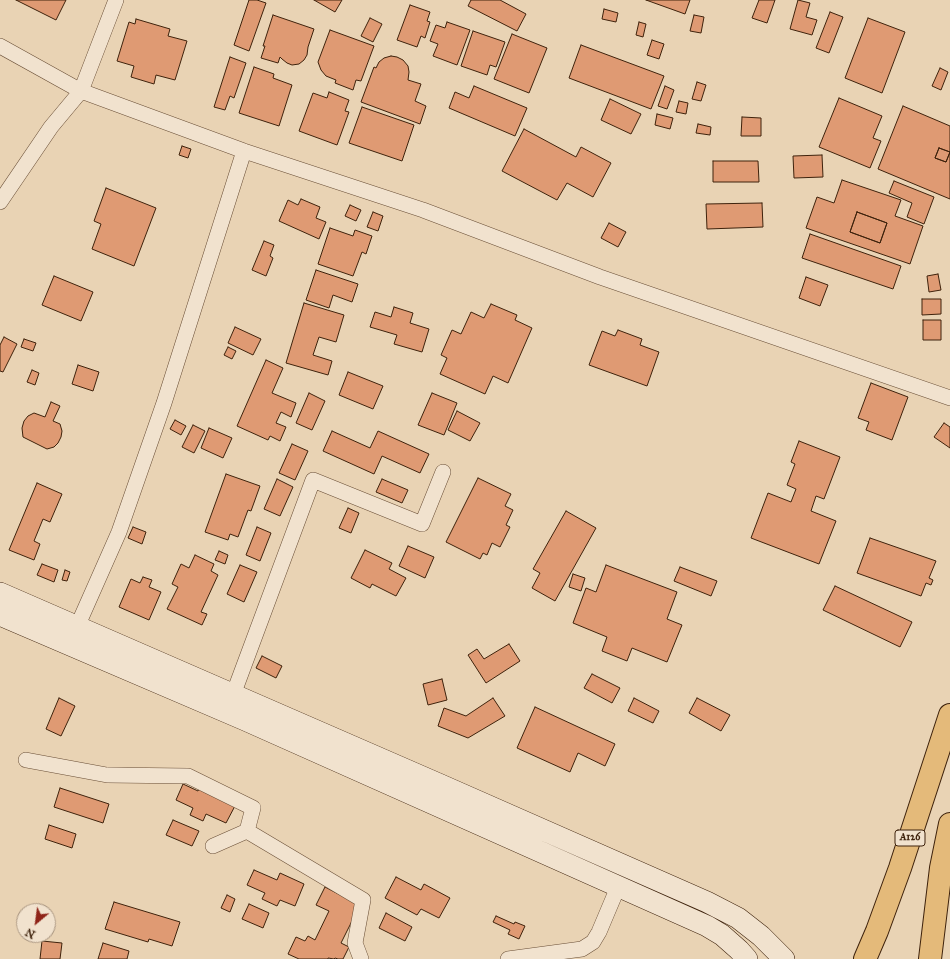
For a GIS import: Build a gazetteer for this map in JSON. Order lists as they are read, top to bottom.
{
  "streets": {
    "highway": ["A126"]
  },
  "north": "bottom left"
}
